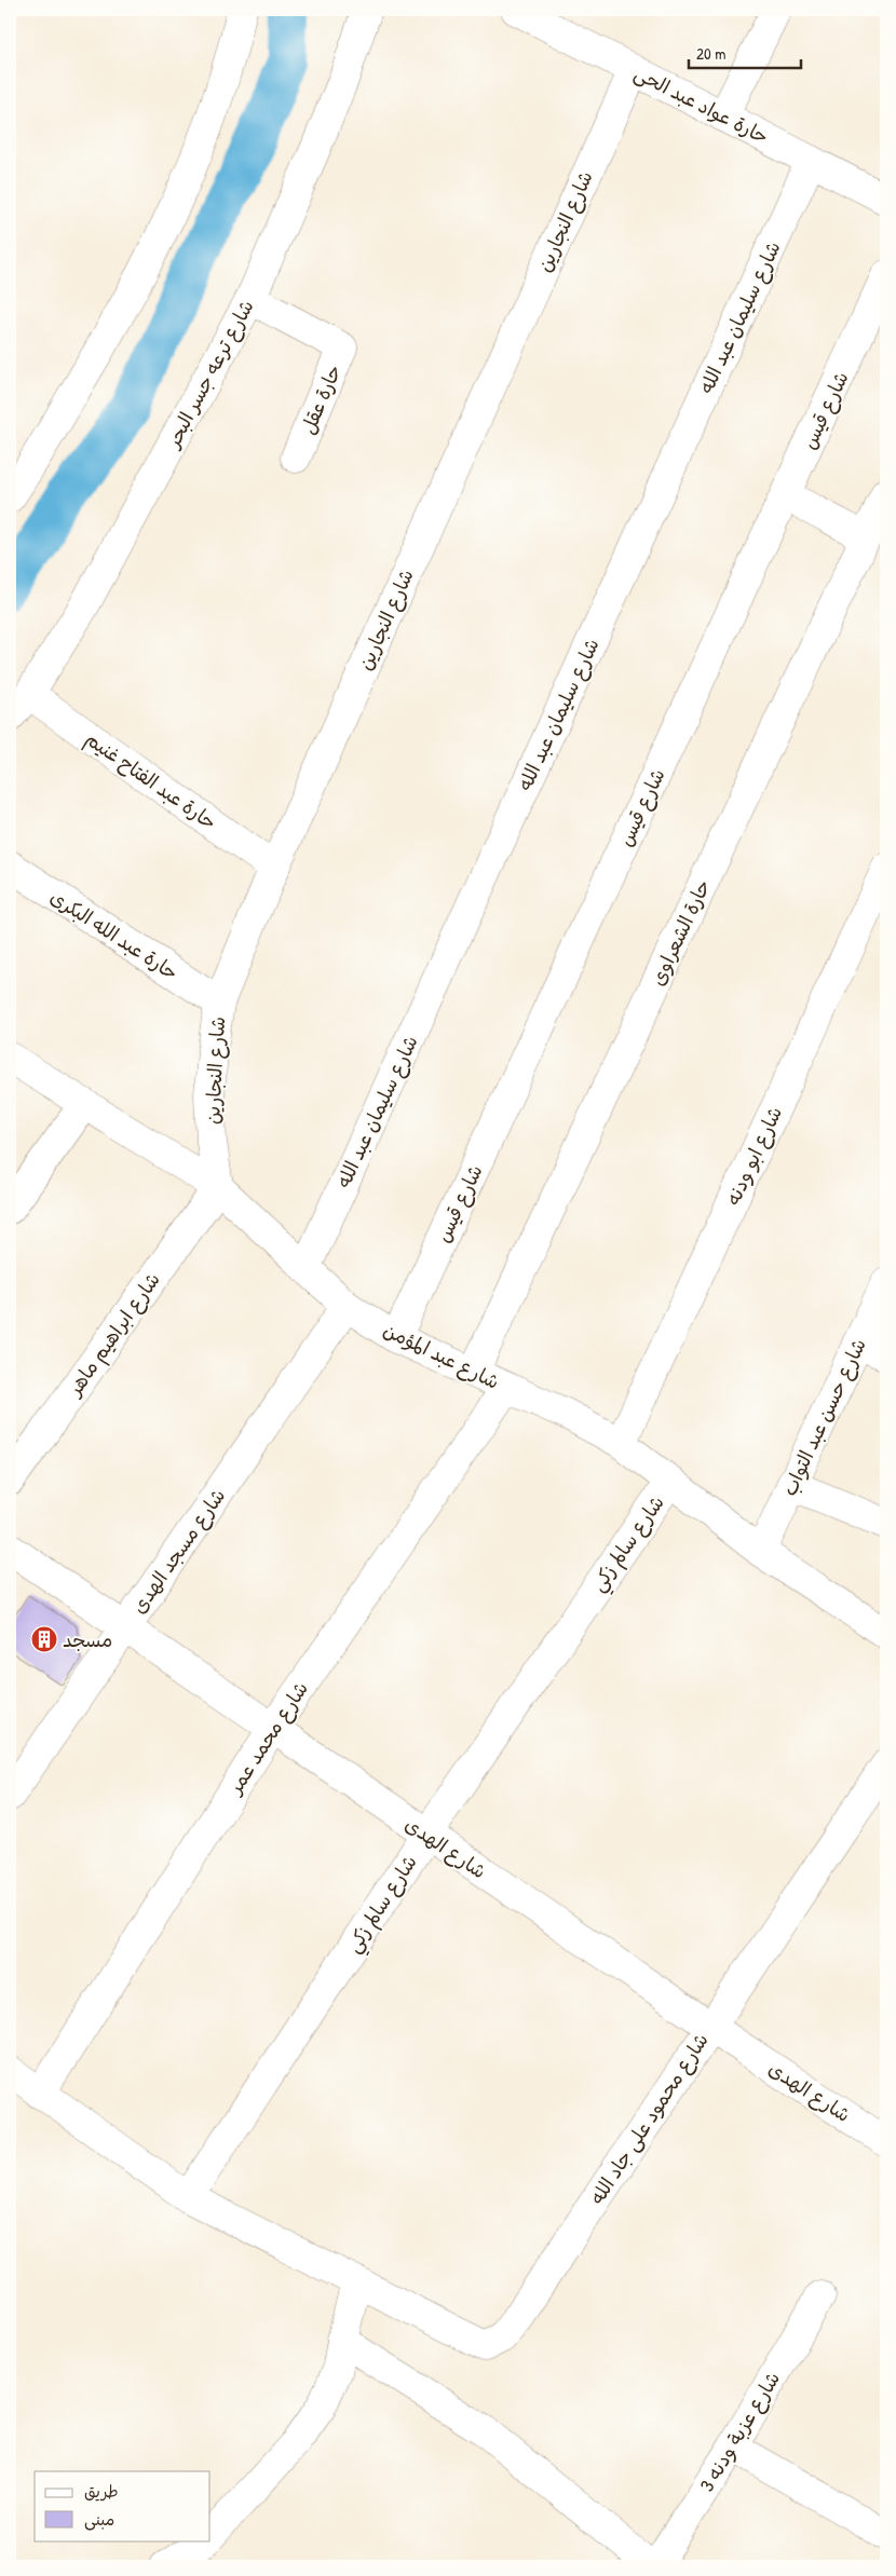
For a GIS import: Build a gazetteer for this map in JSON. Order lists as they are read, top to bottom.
{
  "streets": {
    "street": [
      "حارة عواد عبد الحى",
      "شارع النجارين",
      "شارع سليمان عبد الله",
      "شارع ترعه جسر البحر",
      "حارة عقل",
      "شارع قيس",
      "حارة عبد الفتاح غنيم",
      "حارة الشعراوى",
      "حارة عبد الله البكرى",
      "شارع ابو ودنه",
      "شارع ابراهيم ماهر",
      "شارع عبد المؤمن",
      "شارع حسن عبد التواب",
      "شارع سالم زكي",
      "شارع مسجد الهدى",
      "شارع محمد عمر",
      "شارع الهدى",
      "شارع محمود على جاد الله",
      "شارع عزبة ودنه 3"
    ]
  },
  "crossings": [
    ["حارة عواد عبد الحى", "شارع النجارين"],
    ["حارة عواد عبد الحى", "شارع سليمان عبد الله"],
    ["شارع النجارين", "حارة عبد الفتاح غنيم"],
    ["شارع النجارين", "حارة عبد الله البكرى"],
    ["شارع النجارين", "شارع ابراهيم ماهر"],
    ["شارع النجارين", "شارع عبد المؤمن"],
    ["شارع سليمان عبد الله", "شارع عبد المؤمن"],
    ["شارع ترعه جسر البحر", "حارة عقل"],
    ["شارع ترعه جسر البحر", "حارة عبد الفتاح غنيم"],
    ["شارع قيس", "شارع عبد المؤمن"],
    ["حارة الشعراوى", "شارع عبد المؤمن"],
    ["شارع ابو ودنه", "شارع عبد المؤمن"],
    ["شارع ابراهيم ماهر", "شارع عبد المؤمن"],
    ["شارع عبد المؤمن", "شارع حسن عبد التواب"],
    ["شارع عبد المؤمن", "شارع سالم زكي"],
    ["شارع عبد المؤمن", "شارع مسجد الهدى"],
    ["شارع عبد المؤمن", "شارع محمد عمر"],
    ["شارع سالم زكي", "شارع الهدى"],
    ["شارع مسجد الهدى", "شارع الهدى"],
    ["شارع محمد عمر", "شارع الهدى"],
    ["شارع الهدى", "شارع محمود على جاد الله"]
  ],
  "places": {
    "building": ["مسجد"]
  },
  "legend": ["طريق", "مبنى"],
  "scale_bar": "20 m"
}
